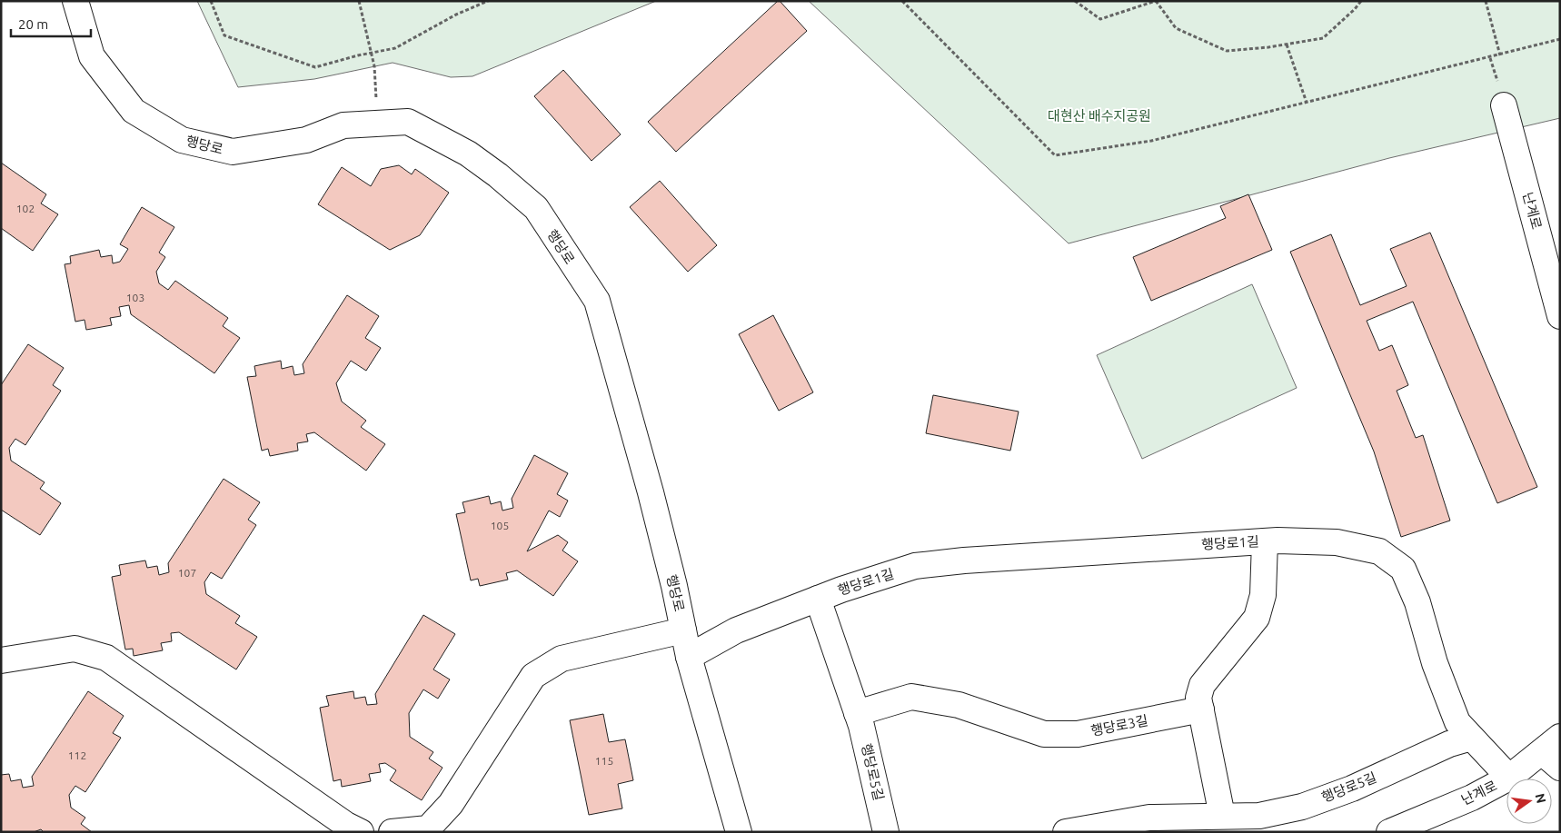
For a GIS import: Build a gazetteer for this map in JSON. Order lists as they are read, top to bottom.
{
  "streets": {
    "street": [
      "행당로",
      "난계로",
      "행당로1길",
      "행당로3길",
      "행당로5길"
    ]
  },
  "crossings": [
    ["행당로", "행당로1길"],
    ["난계로", "행당로1길"],
    ["행당로1길", "행당로5길"],
    ["행당로3길", "행당로5길"]
  ],
  "parks": ["대현산 배수지공원"],
  "house_numbers": [
    "102",
    "103",
    "105",
    "107",
    "112",
    "115"
  ],
  "scale_bar": "20 m",
  "north": "right"
}
